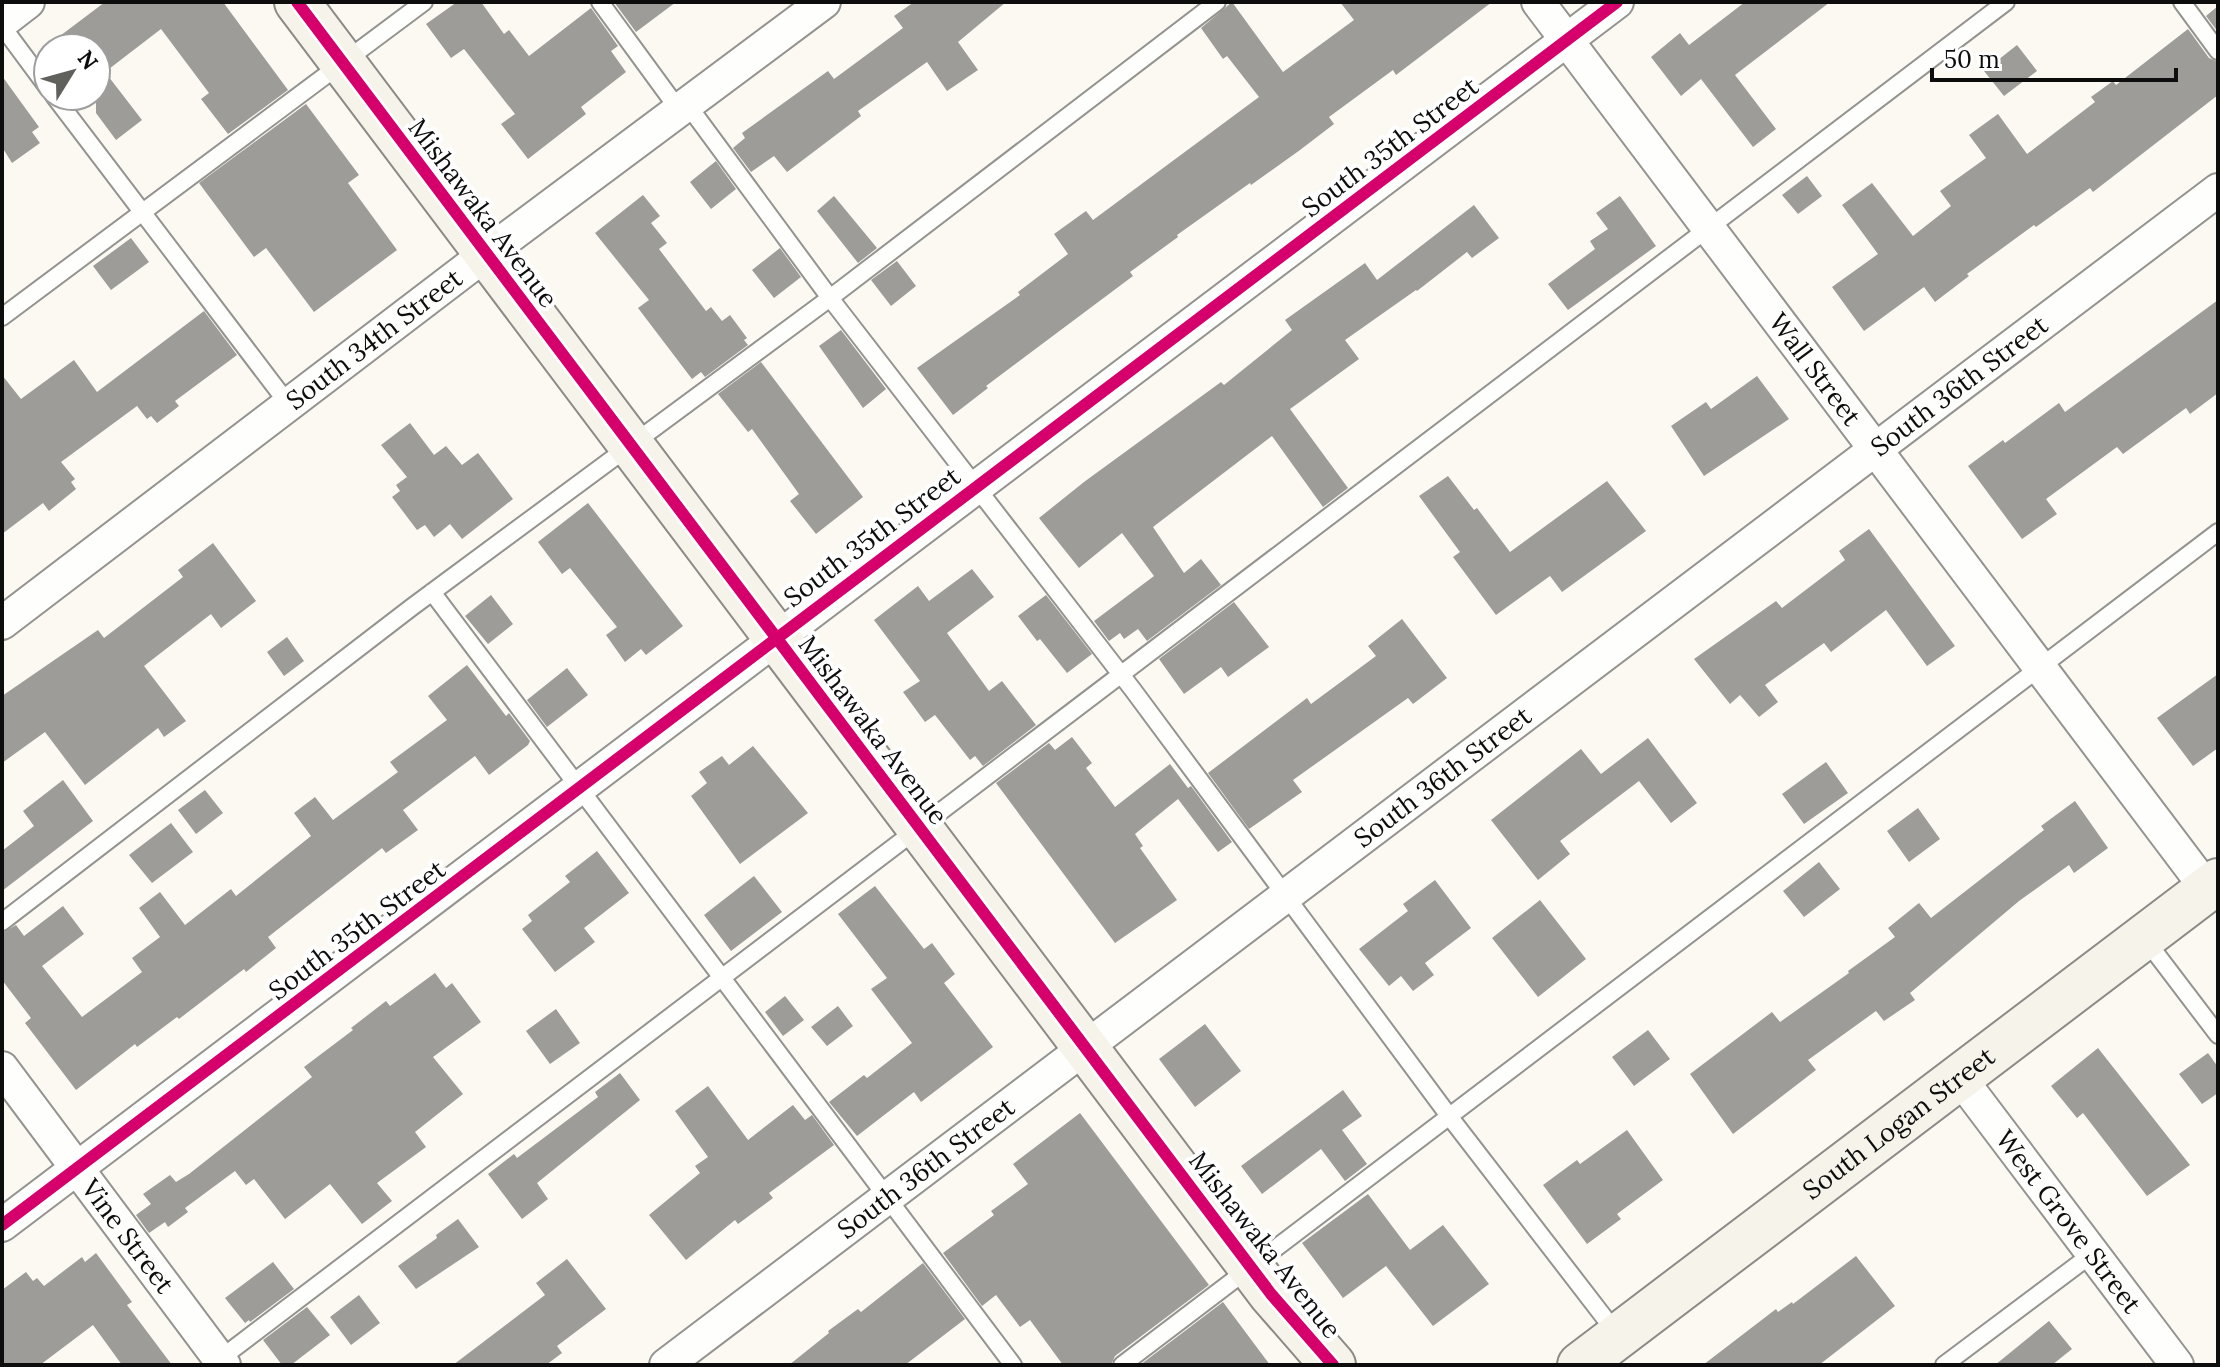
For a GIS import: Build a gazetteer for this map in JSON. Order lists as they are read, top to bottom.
{
  "streets": {
    "main road": ["Mishawaka Avenue", "South Logan Street"],
    "street": [
      "South 35th Street",
      "South 34th Street",
      "Wall Street",
      "South 36th Street",
      "West Grove Street",
      "Vine Street"
    ]
  },
  "crossings": [
    ["South 35th Street", "Mishawaka Avenue"],
    ["South 35th Street", "Wall Street"],
    ["South 35th Street", "Vine Street"],
    ["Mishawaka Avenue", "South 34th Street"],
    ["Mishawaka Avenue", "South 36th Street"],
    ["Wall Street", "South 36th Street"],
    ["Wall Street", "South Logan Street"],
    ["South Logan Street", "West Grove Street"]
  ],
  "scale_bar": "50 m",
  "north": "top right"
}
